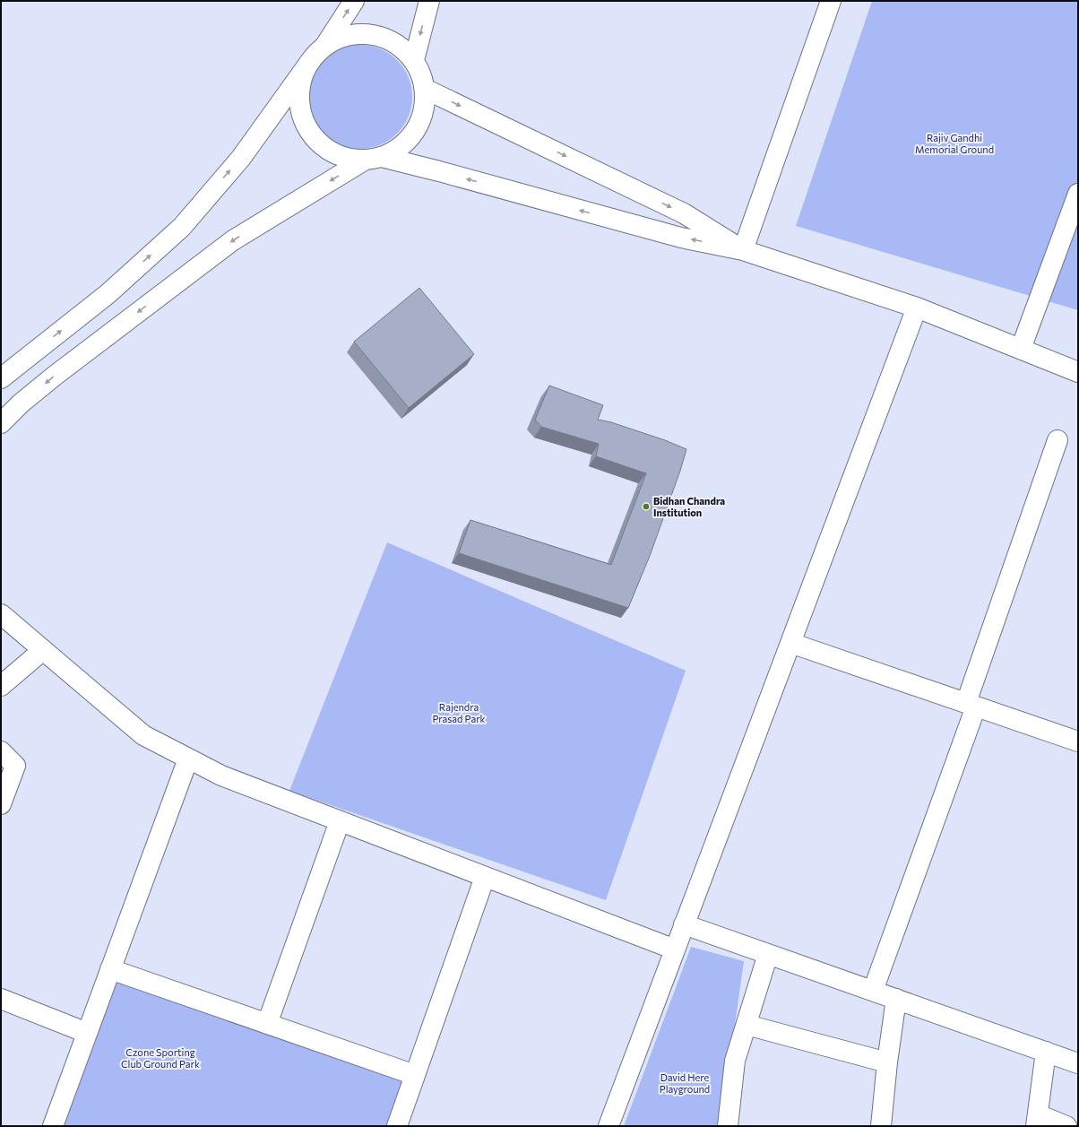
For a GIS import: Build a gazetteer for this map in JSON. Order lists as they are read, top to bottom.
{
  "parks": [
    "Rajiv Gandhi Memorial Ground",
    "Rajendra Prasad Park",
    "Czone Sporting Club Ground Park",
    "David Here Playground"
  ],
  "places": ["Bidhan Chandra Institution"]
}
